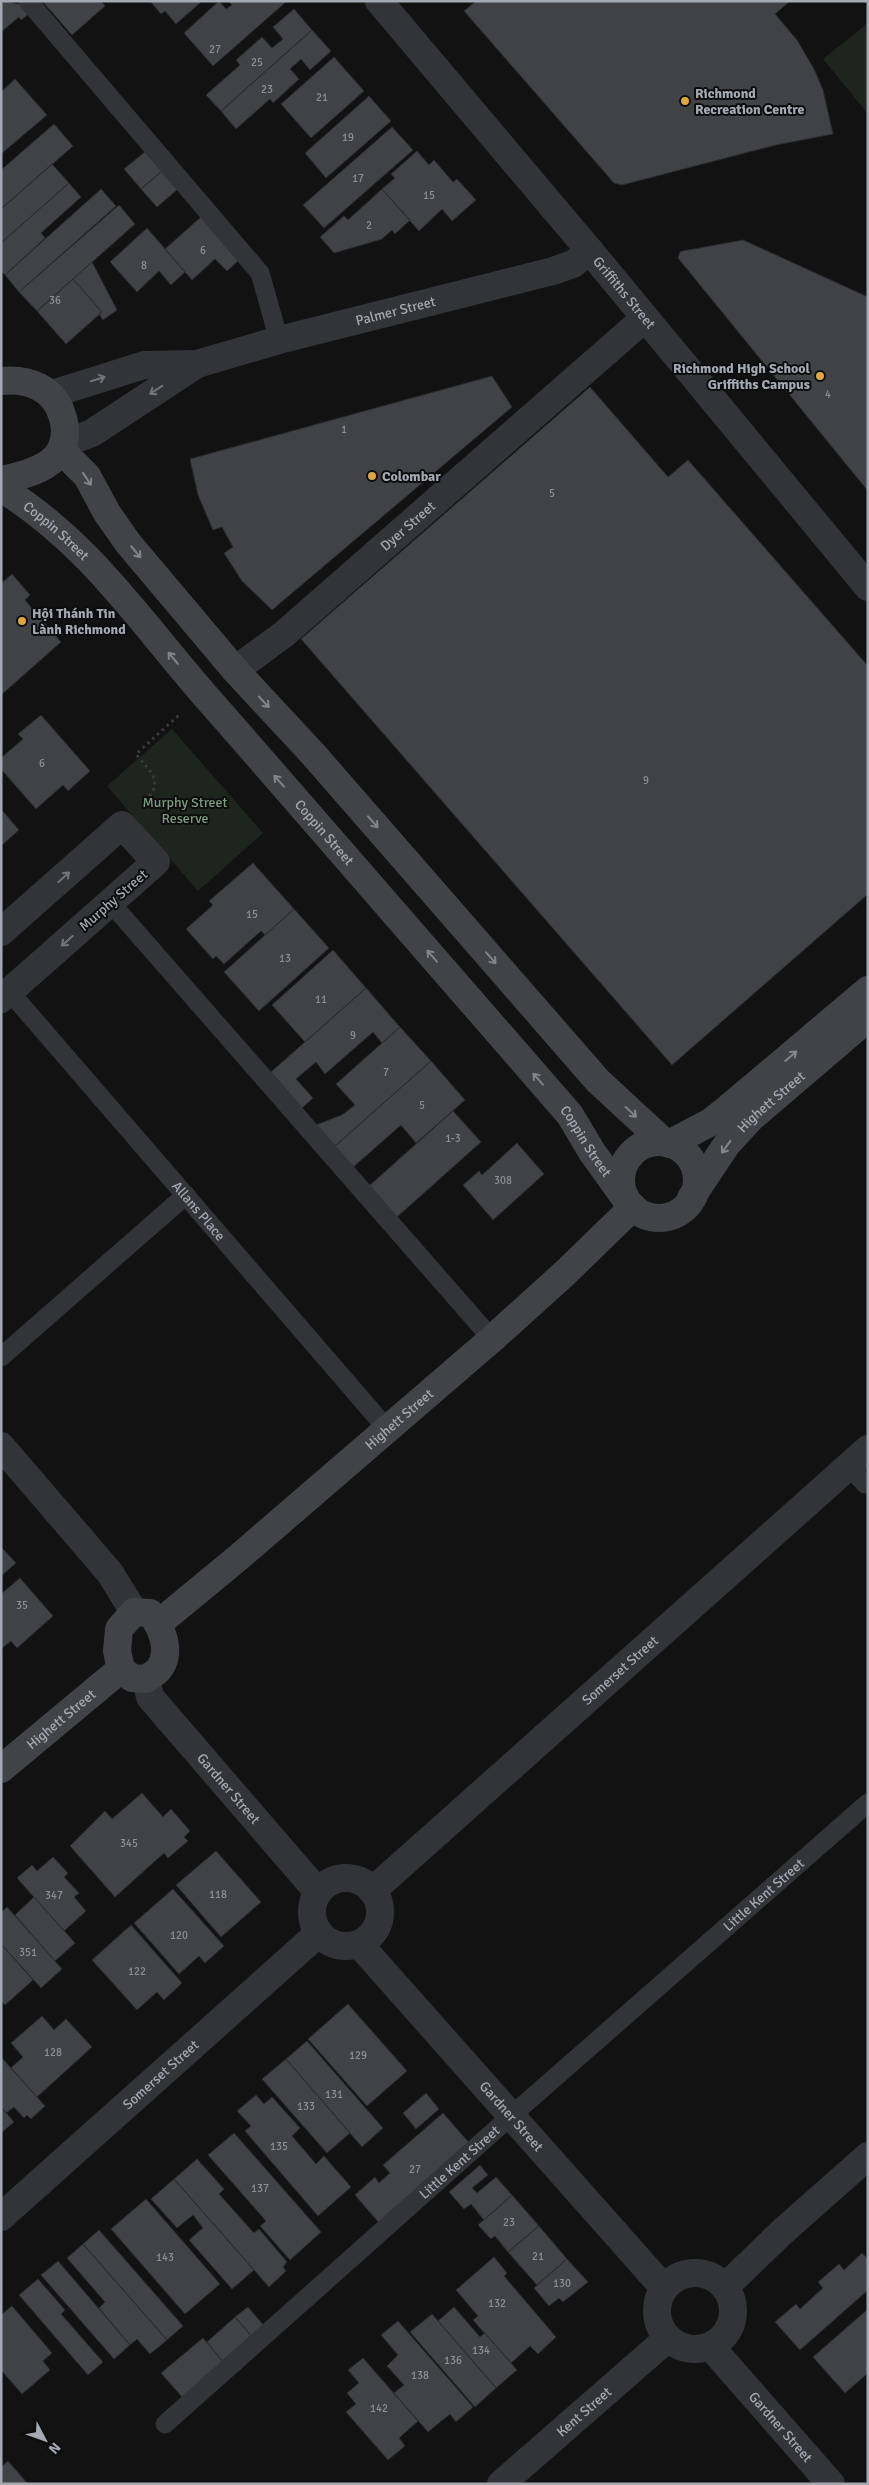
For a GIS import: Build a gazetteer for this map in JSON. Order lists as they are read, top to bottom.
{
  "streets": {
    "street": [
      "Griffiths Street",
      "Palmer Street",
      "Dyer Street",
      "Coppin Street",
      "Murphy Street",
      "Highett Street",
      "Somerset Street",
      "Gardner Street",
      "Kent Street"
    ],
    "lane": ["Allans Place", "Little Kent Street"]
  },
  "crossings": [
    ["Griffiths Street", "Palmer Street"],
    ["Griffiths Street", "Dyer Street"],
    ["Coppin Street", "Highett Street"],
    ["Murphy Street", "Allans Place"],
    ["Highett Street", "Allans Place"],
    ["Highett Street", "Gardner Street"],
    ["Somerset Street", "Gardner Street"],
    ["Gardner Street", "Little Kent Street"],
    ["Gardner Street", "Kent Street"]
  ],
  "parks": ["Murphy Street Reserve"],
  "places": [
    "Richmond Recreation Centre",
    "Richmond High School Griffiths Campus",
    "Colombar",
    "Hội Thánh Tin Lành Richmond"
  ],
  "house_numbers": [
    "27",
    "25",
    "23",
    "21",
    "19",
    "17",
    "15",
    "2",
    "6",
    "8",
    "36",
    "4",
    "1",
    "5",
    "6",
    "9",
    "15",
    "13",
    "11",
    "9",
    "7",
    "5",
    "1-3",
    "308",
    "35",
    "345",
    "118",
    "347",
    "120",
    "351",
    "122",
    "128",
    "129",
    "131",
    "133",
    "135",
    "27",
    "137",
    "23",
    "21",
    "143",
    "130",
    "132",
    "134",
    "136",
    "138",
    "142"
  ],
  "north": "bottom right"
}
